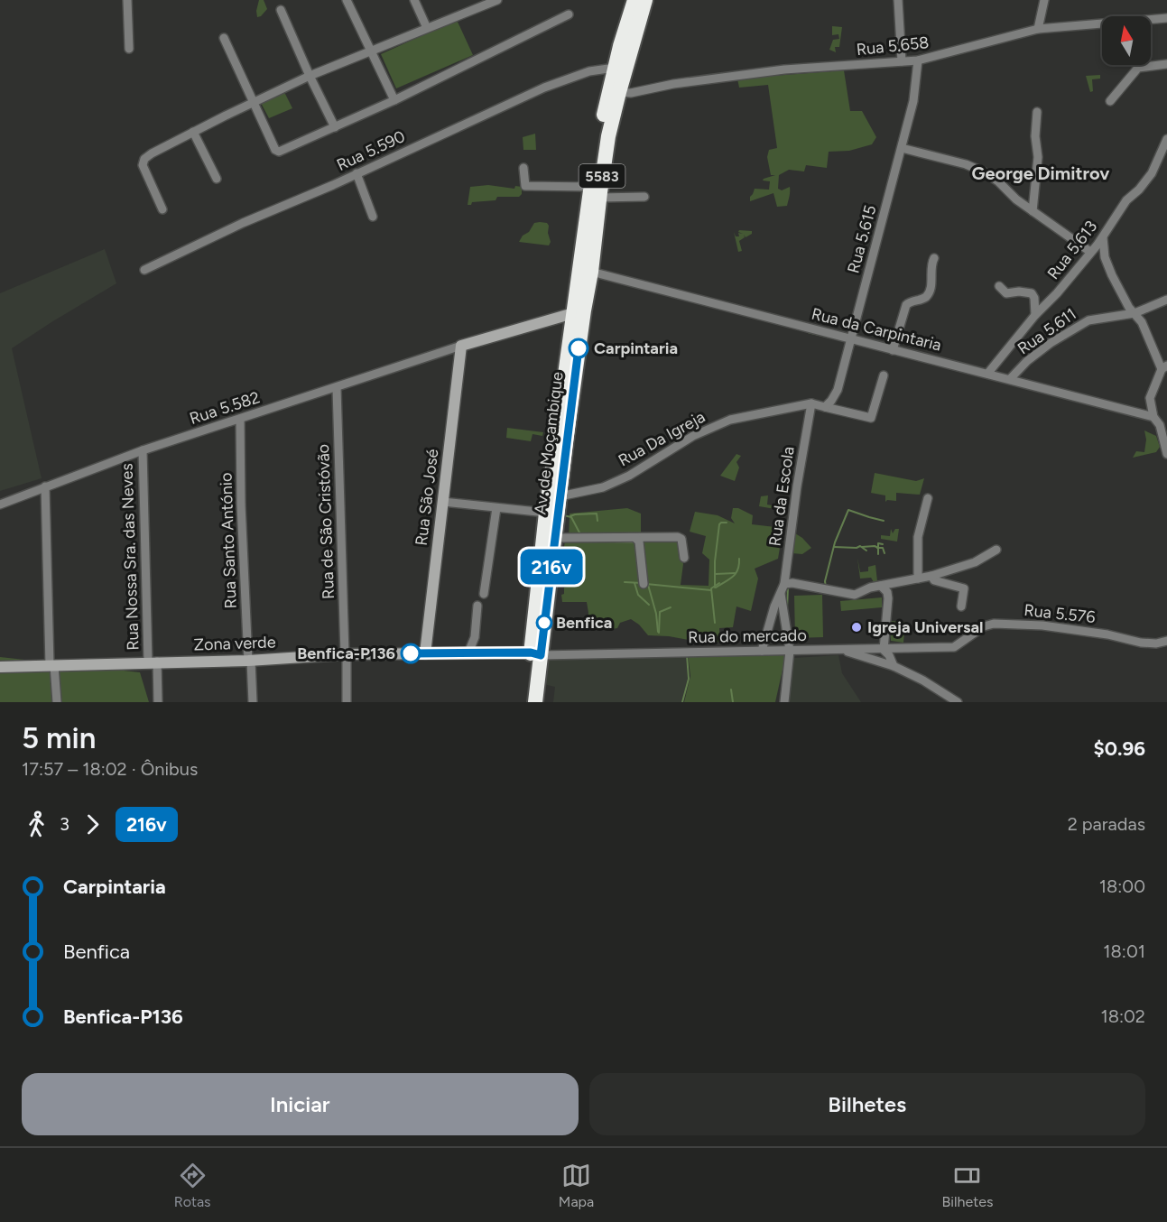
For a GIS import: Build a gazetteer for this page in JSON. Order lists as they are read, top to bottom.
{
  "streets": {
    "highway": ["5583", "Av. de Moçambique"],
    "street": [
      "Rua 5.658",
      "Rua 5.590",
      "Rua 5.615",
      "Rua 5.613",
      "Rua da Carpintaria",
      "Rua 5.611",
      "Rua 5.582",
      "Rua Da Igreja",
      "Rua da Escola",
      "Rua São José",
      "Rua de São Cristóvão",
      "Rua Santo António",
      "Rua Nossa Sra. das Neves",
      "Rua 5.576",
      "Rua do mercado",
      "Zona verde"
    ]
  },
  "crossings": [
    ["Rua 5.658", "Rua 5.615"],
    ["Rua 5.658", "Av. de Moçambique"],
    ["Rua 5.590", "Av. de Moçambique"],
    ["Rua 5.615", "Rua da Carpintaria"],
    ["Rua 5.613", "Rua da Carpintaria"],
    ["Rua da Carpintaria", "Rua 5.611"],
    ["Rua da Carpintaria", "Av. de Moçambique"],
    ["Rua 5.582", "Rua São José"],
    ["Rua 5.582", "Rua de São Cristóvão"],
    ["Rua 5.582", "Rua Santo António"],
    ["Rua 5.582", "Rua Nossa Sra. das Neves"],
    ["Rua Da Igreja", "Av. de Moçambique"],
    ["Rua Da Igreja", "Rua da Escola"],
    ["Av. de Moçambique", "Rua do mercado"],
    ["Rua da Escola", "Rua do mercado"],
    ["Rua São José", "Zona verde"],
    ["Rua de São Cristóvão", "Zona verde"],
    ["Rua Santo António", "Zona verde"],
    ["Rua Nossa Sra. das Neves", "Zona verde"],
    ["Rua 5.576", "Rua do mercado"]
  ],
  "districts": ["George Dimitrov"],
  "places": [
    "Carpintaria",
    "Benfica",
    "Igreja Universal",
    "Benfica-P136"
  ],
  "lines": ["bus line 216v"],
  "north": "top",
  "page": {
    "on_map": "216v",
    "heading": ["5 min", "17:57 – 18:02 · Ônibus", "$0.96"],
    "legs": ["3", "216v", "2 paradas"],
    "list": [
      {
        "name": "Carpintaria",
        "value": "18:00"
      },
      {
        "name": "Benfica",
        "value": "18:01"
      },
      {
        "name": "Benfica-P136",
        "value": "18:02"
      }
    ],
    "buttons": ["Iniciar", "Bilhetes"],
    "tabs": ["Rotas", "Mapa", "Bilhetes"]
  }
}
